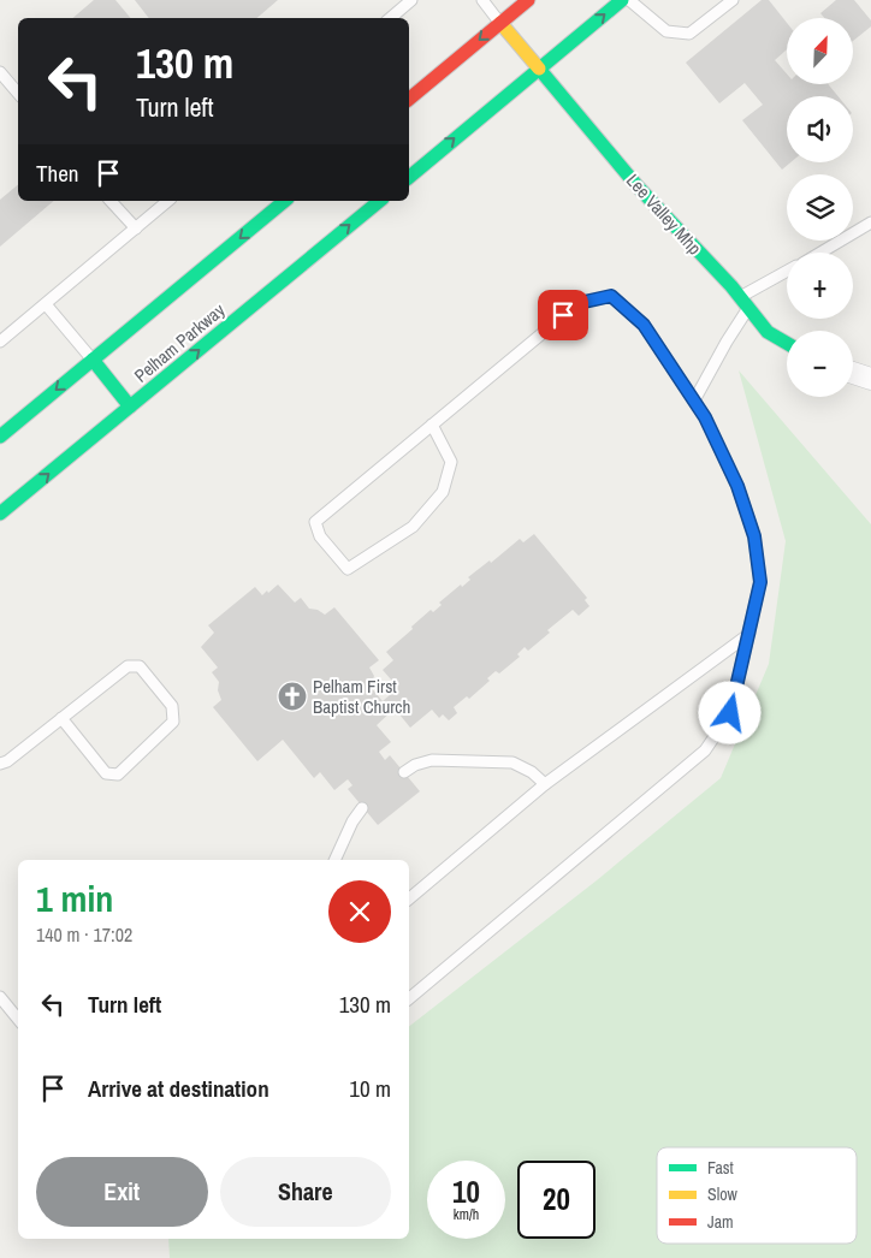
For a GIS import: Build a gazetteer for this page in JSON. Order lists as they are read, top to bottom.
{
  "streets": {
    "main road": ["Lee Valley Mhp", "Pelham Parkway"]
  },
  "places": {
    "church": ["Pelham First Baptist Church"]
  },
  "legend": ["Fast", "Slow", "Jam"],
  "north": "top right",
  "page": {
    "map_buttons": ["+", "−"],
    "turn": ["130 m", "Turn left"],
    "then": "Then",
    "heading": ["1 min", "140 m · 17:02"],
    "list": [
      {
        "name": "Turn left",
        "value": "130 m"
      },
      {
        "name": "Arrive at destination",
        "value": "10 m"
      }
    ],
    "buttons": ["Exit", "Share"],
    "speed": "10 km/h",
    "limit": "20"
  }
}
